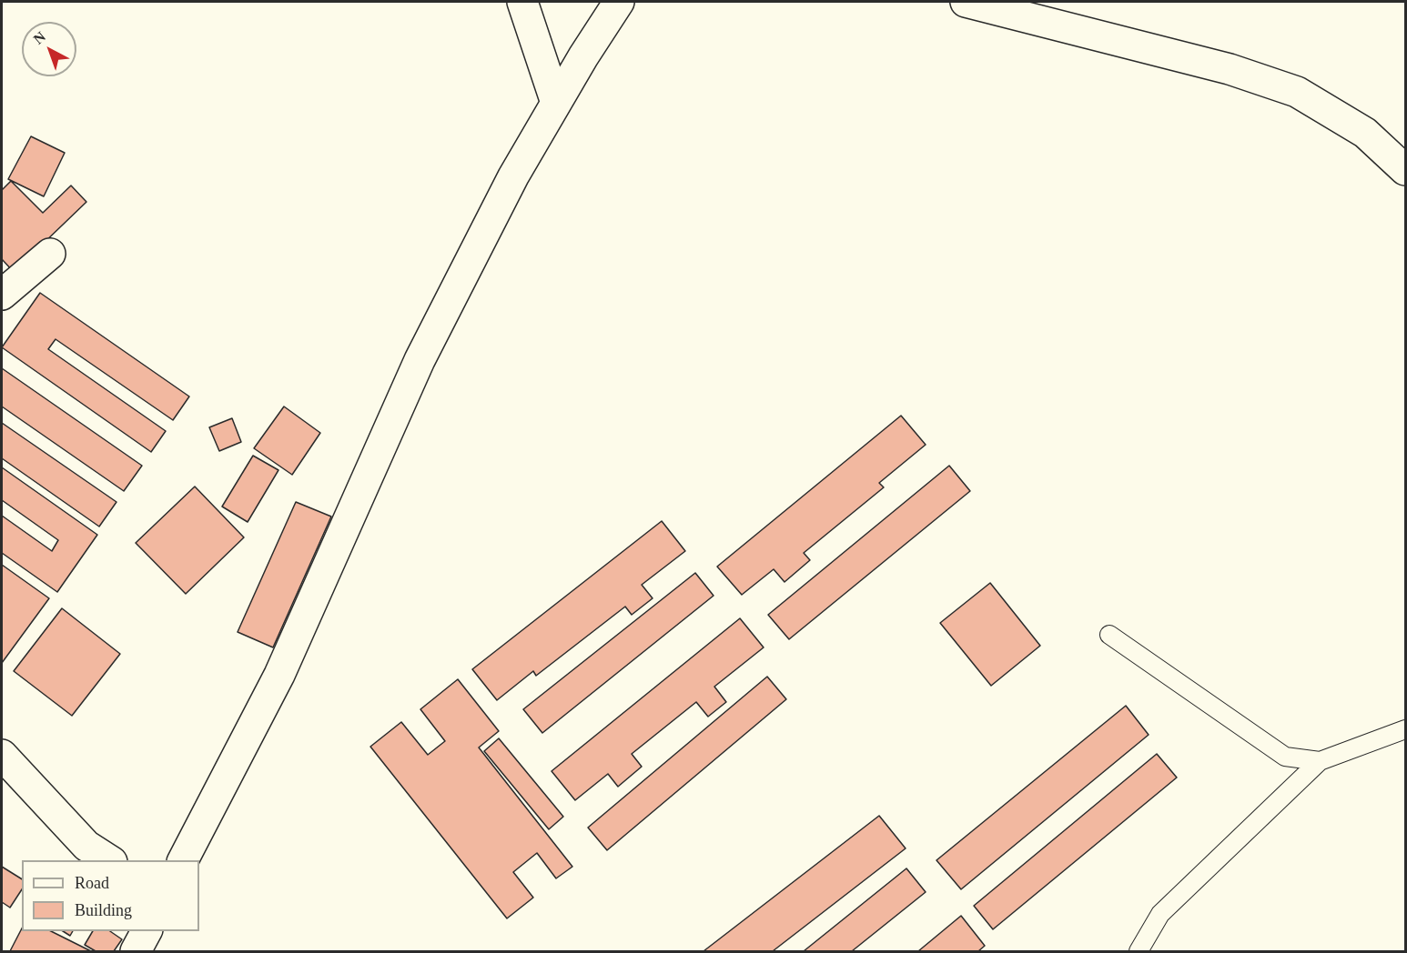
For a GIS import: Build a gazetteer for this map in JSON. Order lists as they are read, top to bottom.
{
  "legend": ["Road", "Building"],
  "north": "top left"
}
